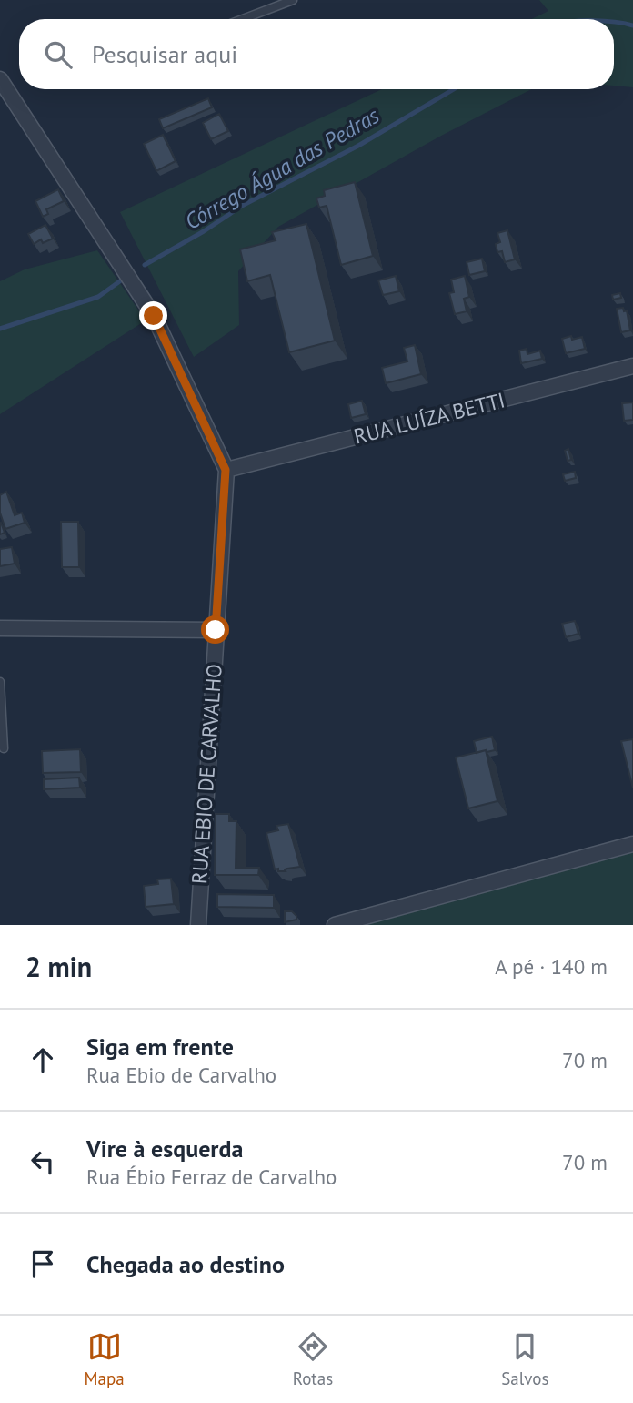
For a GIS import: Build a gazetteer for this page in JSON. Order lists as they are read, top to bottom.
{
  "streets": {
    "street": ["RUA LUÍZA BETTI", "RUA EBIO DE CARVALHO"]
  },
  "crossings": [
    ["RUA LUÍZA BETTI", "RUA EBIO DE CARVALHO"]
  ],
  "water": ["Córrego Água das Pedras"],
  "page": {
    "search": "Pesquisar aqui",
    "heading": ["2 min", "A pé · 140 m"],
    "list": [
      ["Siga em frente", "Rua Ebio de Carvalho", "70 m"],
      ["Vire à esquerda", "Rua Ébio Ferraz de Carvalho", "70 m"],
      "Chegada ao destino"
    ],
    "nav": ["Mapa", "Rotas", "Salvos"]
  }
}
